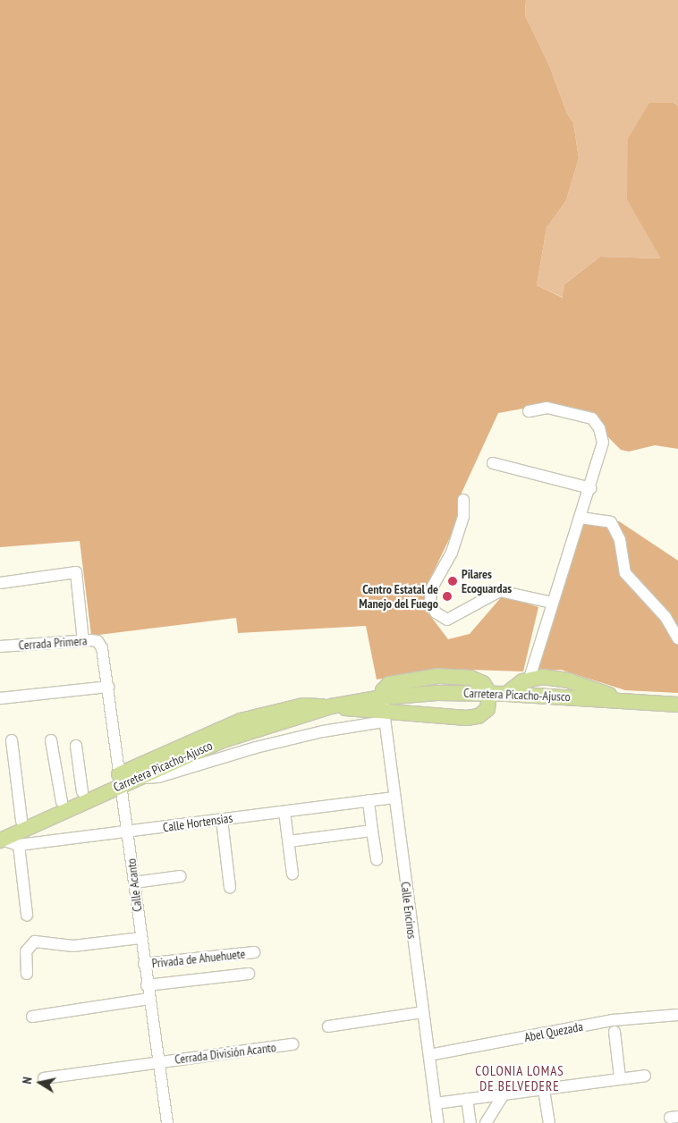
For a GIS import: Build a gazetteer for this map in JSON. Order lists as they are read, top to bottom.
{
  "streets": {
    "main road": ["Carretera Picacho-Ajusco"],
    "street": [
      "Cerrada Primera",
      "Calle Hortensias",
      "Calle Acanto",
      "Calle Encinos",
      "Privada de Ahuehuete",
      "Abel Quezada",
      "Cerrada División Acanto"
    ]
  },
  "crossings": [
    ["Cerrada Primera", "Calle Acanto"],
    ["Carretera Picacho-Ajusco", "Calle Hortensias"],
    ["Carretera Picacho-Ajusco", "Calle Acanto"],
    ["Carretera Picacho-Ajusco", "Calle Encinos"],
    ["Calle Hortensias", "Calle Acanto"],
    ["Calle Hortensias", "Calle Encinos"],
    ["Calle Acanto", "Privada de Ahuehuete"],
    ["Calle Acanto", "Cerrada División Acanto"],
    ["Calle Encinos", "Abel Quezada"]
  ],
  "districts": ["COLONIA LOMAS DE BELVEDERE"],
  "places": ["Pilares Ecoguardas", "Centro Estatal de Manejo del Fuego"],
  "north": "left"
}
